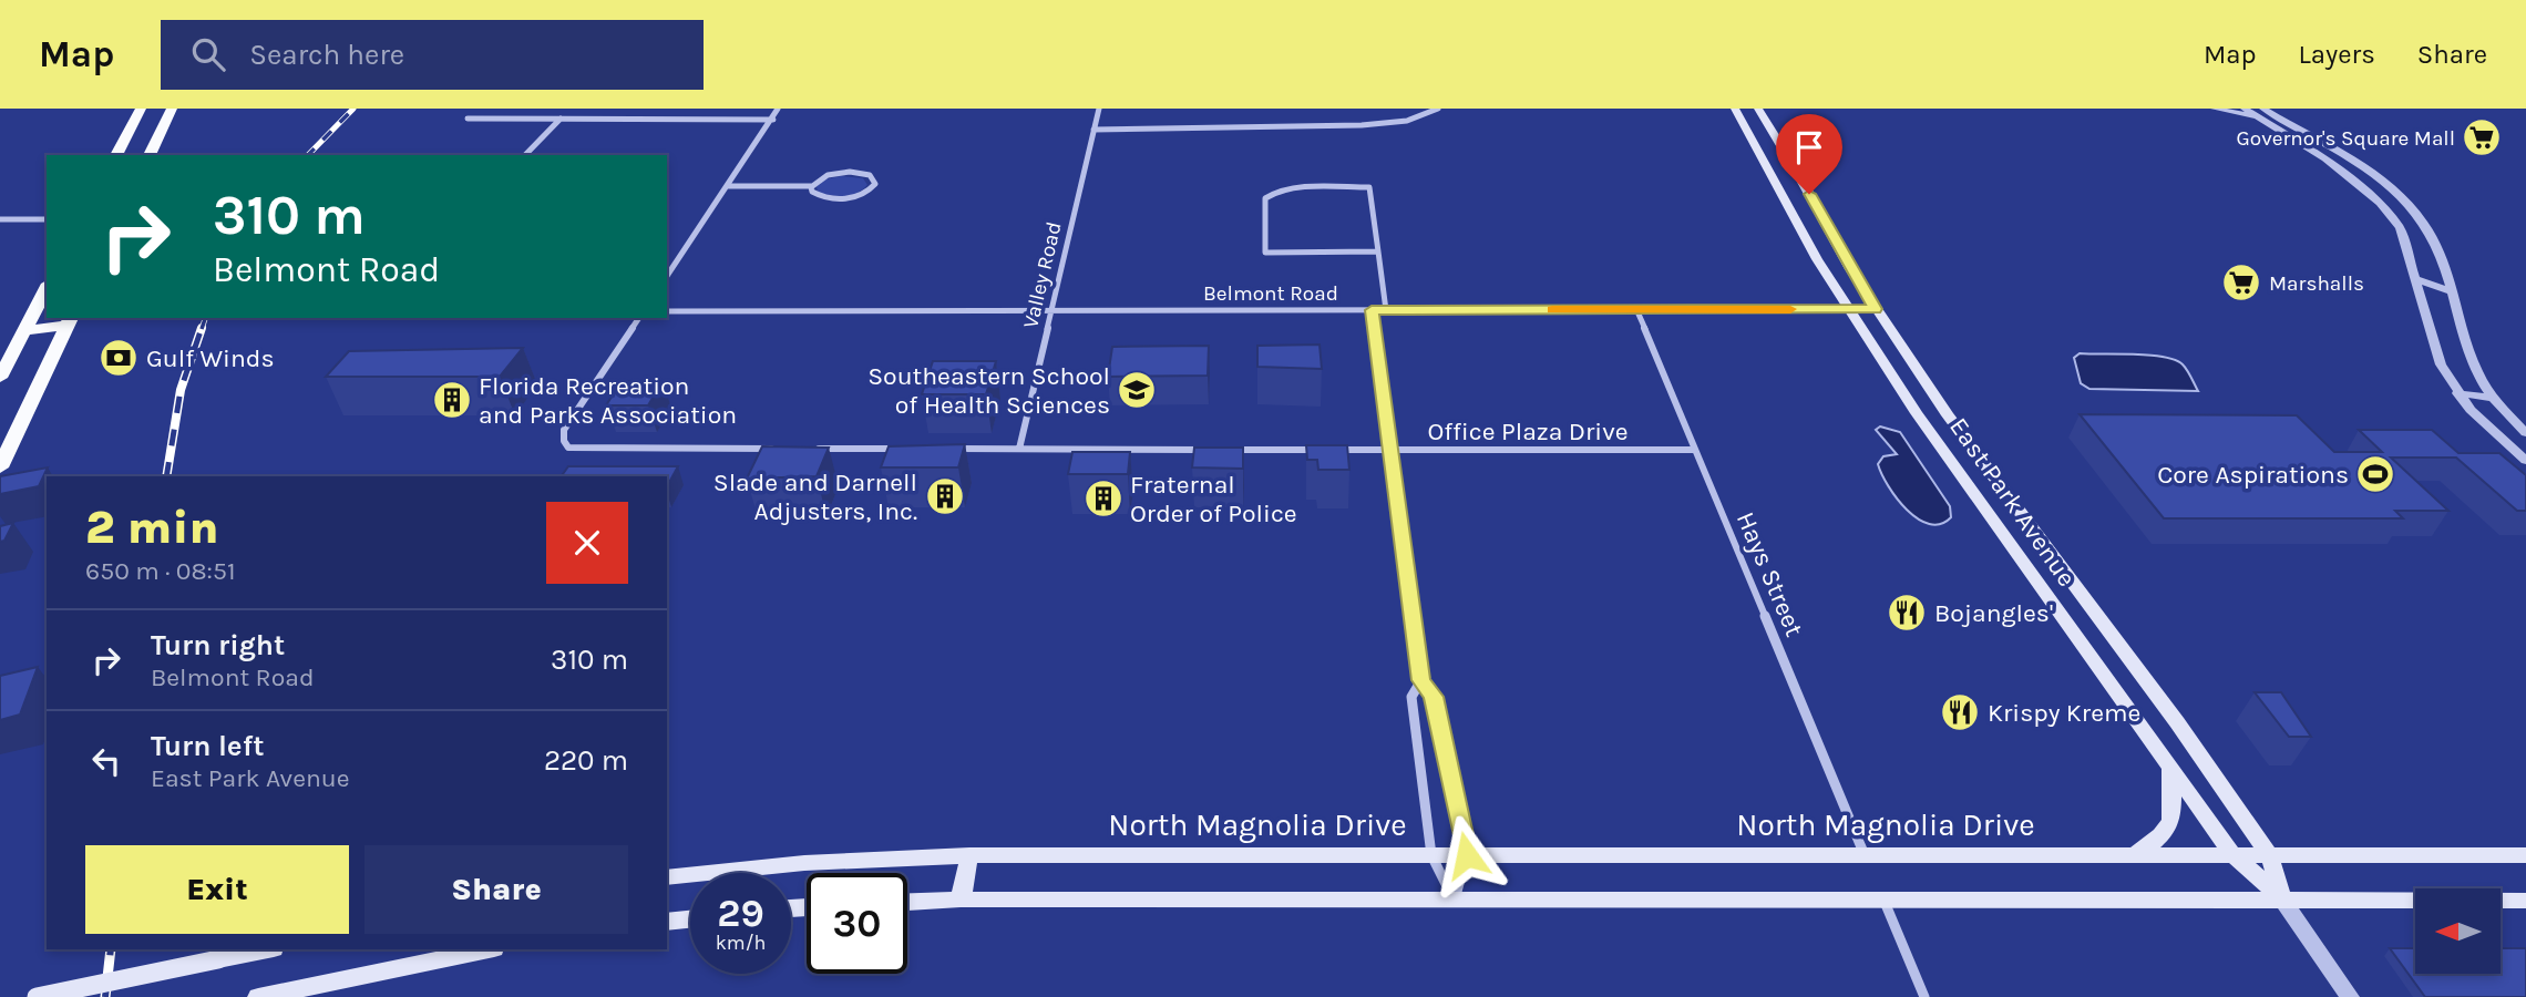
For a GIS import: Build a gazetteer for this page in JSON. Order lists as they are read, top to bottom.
{
  "streets": {
    "main road": ["East Park Avenue", "North Magnolia Drive"],
    "street": [
      "Valley Road",
      "Belmont Road",
      "Office Plaza Drive",
      "Hays Street"
    ]
  },
  "crossings": [
    ["Valley Road", "Belmont Road"],
    ["Belmont Road", "East Park Avenue"],
    ["Belmont Road", "Hays Street"],
    ["Office Plaza Drive", "Hays Street"],
    ["East Park Avenue", "North Magnolia Drive"],
    ["Hays Street", "North Magnolia Drive"]
  ],
  "places": {
    "supermarket": ["Governor's Square Mall", "Marshalls"],
    "bank": ["Gulf Winds"],
    "school or university": ["Southeastern School of Health Sciences"],
    "building": ["Florida Recreation and Parks Association", "Slade and Darnell Adjusters, Inc.", "Fraternal Order of Police"],
    "sports": ["Core Aspirations"],
    "restaurant": ["Bojangles'", "Krispy Kreme"]
  },
  "north": "left",
  "page": {
    "header": "Map",
    "search": "Search here",
    "nav": ["Map", "Layers", "Share"],
    "turn": ["310 m", "Belmont Road"],
    "heading": ["2 min", "650 m · 08:51"],
    "list": [
      {
        "name": "Turn right",
        "note": "Belmont Road",
        "value": "310 m"
      },
      {
        "name": "Turn left",
        "note": "East Park Avenue",
        "value": "220 m"
      }
    ],
    "buttons": ["Exit", "Share"],
    "speed": "29 km/h",
    "limit": "30"
  }
}
